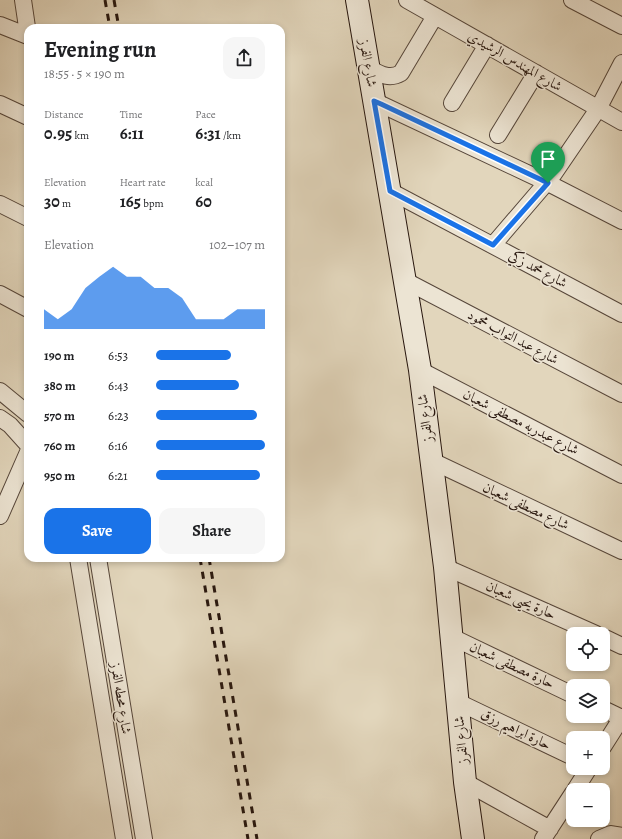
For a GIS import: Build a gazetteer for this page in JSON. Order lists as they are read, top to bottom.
{
  "streets": {
    "street": [
      "شارع المهندس الرشيدي",
      "شارع الفرز",
      "شارع محمد زكي",
      "شارع عبد التواب محمود",
      "شارع عبدربه مصطفى شعبان",
      "شارع مصطفى شعبان",
      "حارة يحيى شعبان",
      "حارة مصطفى شعبان",
      "شارع محطه الفرز",
      "حارة ابراهيم رزق"
    ]
  },
  "crossings": [
    ["شارع الفرز", "شارع محمد زكي"],
    ["شارع الفرز", "شارع عبد التواب محمود"],
    ["شارع الفرز", "شارع عبدربه مصطفى شعبان"],
    ["شارع الفرز", "شارع مصطفى شعبان"],
    ["شارع الفرز", "حارة يحيى شعبان"],
    ["شارع الفرز", "حارة مصطفى شعبان"],
    ["شارع الفرز", "حارة ابراهيم رزق"]
  ],
  "page": {
    "heading": ["Evening run", "18:55 · 5 × 190 m"],
    "stats": [
      ["Distance", "0.95 km"],
      ["Time", "6:11"],
      ["Pace", "6:31 /km"],
      ["Elevation", "30 m"],
      ["Heart rate", "165 bpm"],
      ["kcal", "60"]
    ],
    "chart": ["Elevation", "102–107 m"],
    "list": [
      {
        "name": "190 m",
        "note": "6:53"
      },
      {
        "name": "380 m",
        "note": "6:43"
      },
      {
        "name": "570 m",
        "note": "6:23"
      },
      {
        "name": "760 m",
        "note": "6:16"
      },
      {
        "name": "950 m",
        "note": "6:21"
      }
    ],
    "buttons": ["Save", "Share"],
    "map_buttons": ["+", "−"]
  }
}
